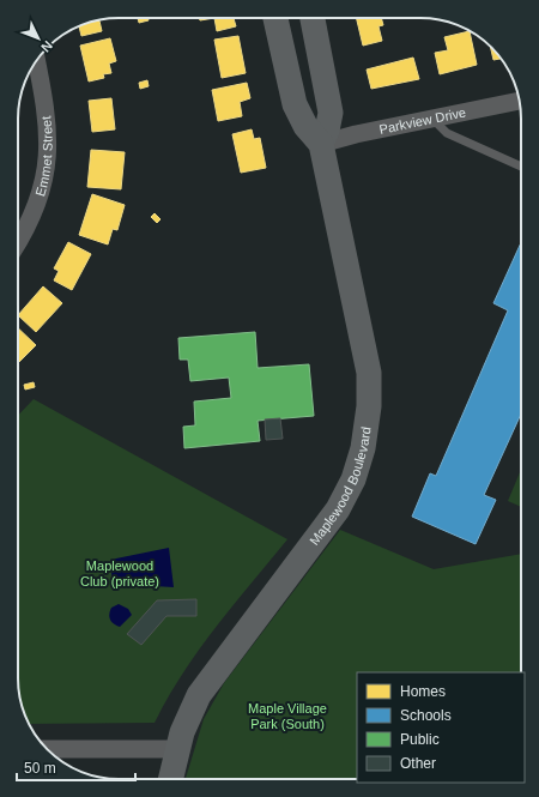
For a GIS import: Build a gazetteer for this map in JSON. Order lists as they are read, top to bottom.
{
  "streets": {
    "street": ["Parkview Drive", "Emmet Street", "Maplewood Boulevard"]
  },
  "crossings": [
    ["Parkview Drive", "Maplewood Boulevard"]
  ],
  "parks": ["Maplewood Club (private)", "Maple Village Park (South)"],
  "legend": [
    "Homes",
    "Schools",
    "Public",
    "Other"
  ],
  "scale_bar": "50 m",
  "north": "bottom right"
}
